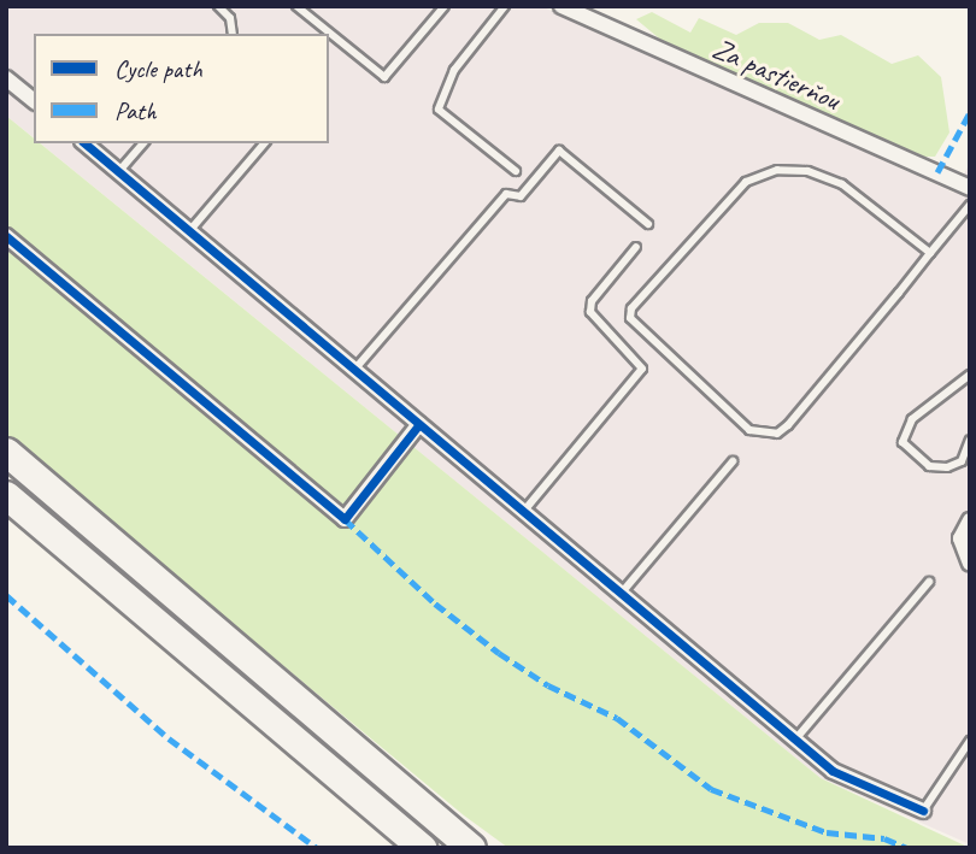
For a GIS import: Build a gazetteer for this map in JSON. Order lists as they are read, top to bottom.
{
  "streets": {
    "street": ["Za pastierňou"]
  },
  "legend": ["Cycle path", "Path"]
}
